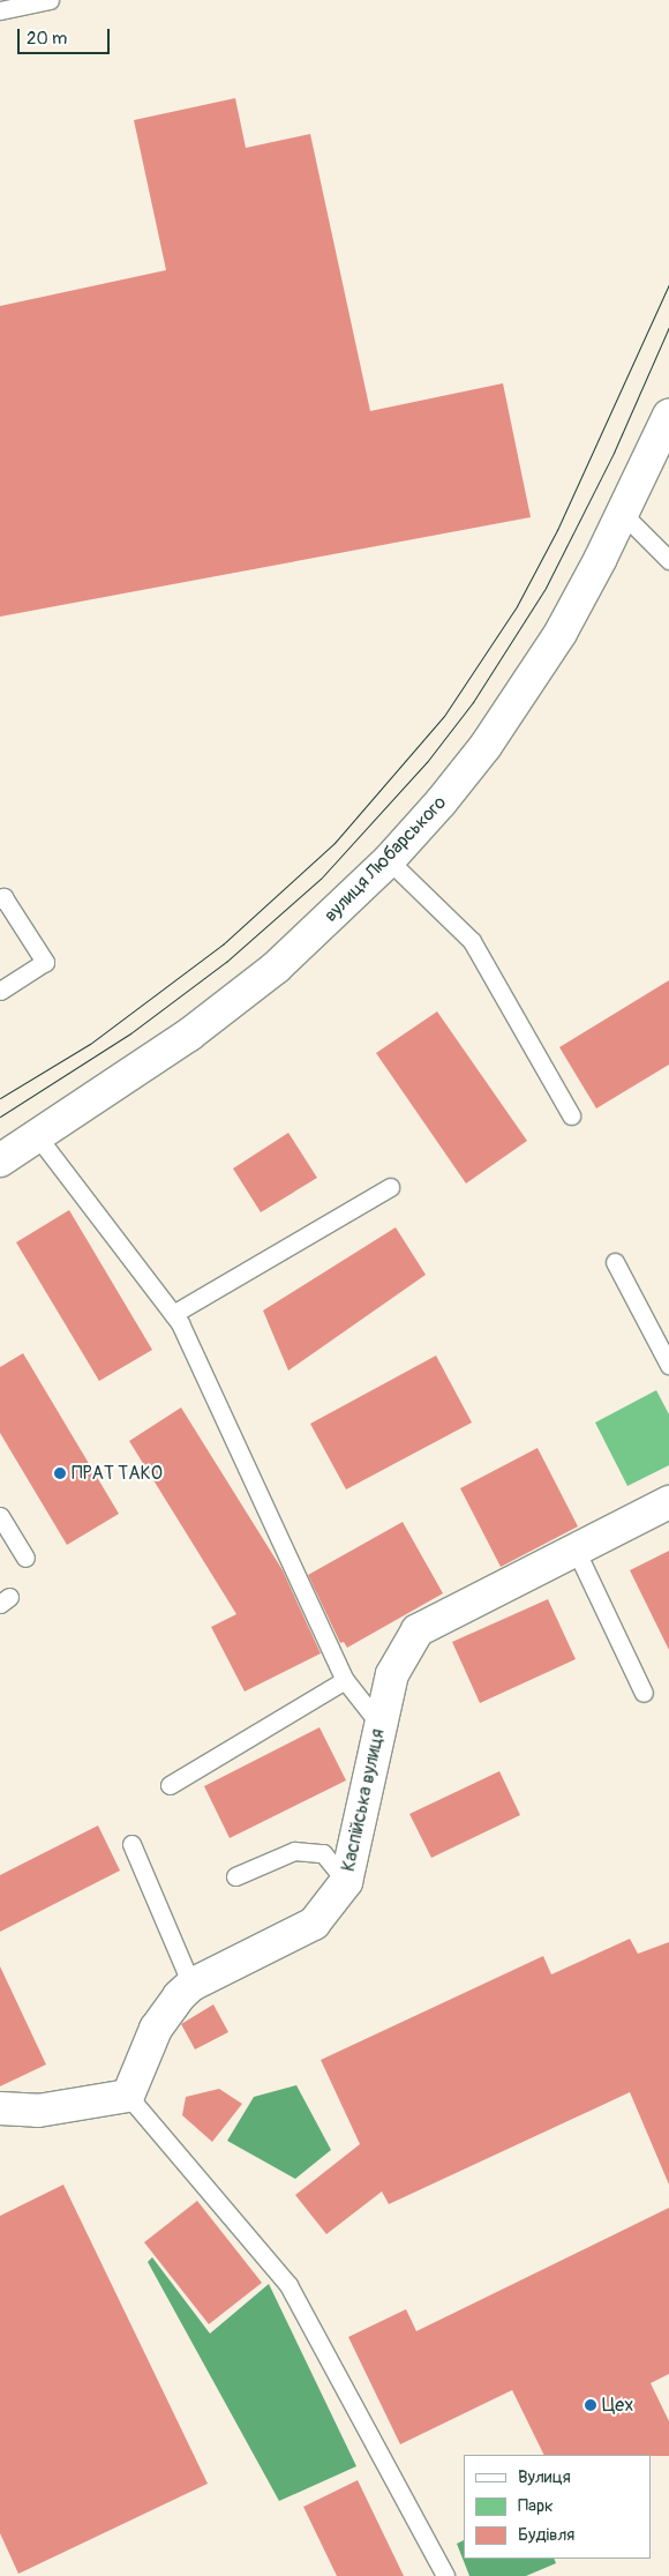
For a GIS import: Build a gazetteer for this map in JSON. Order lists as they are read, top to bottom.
{
  "streets": {
    "main road": ["вулиця Любарського", "Каспійська вулиця"]
  },
  "places": ["ПРАТ ТАКО", "Цех"],
  "legend": ["Вулиця", "Парк", "Будівля"],
  "scale_bar": "20 m"
}
